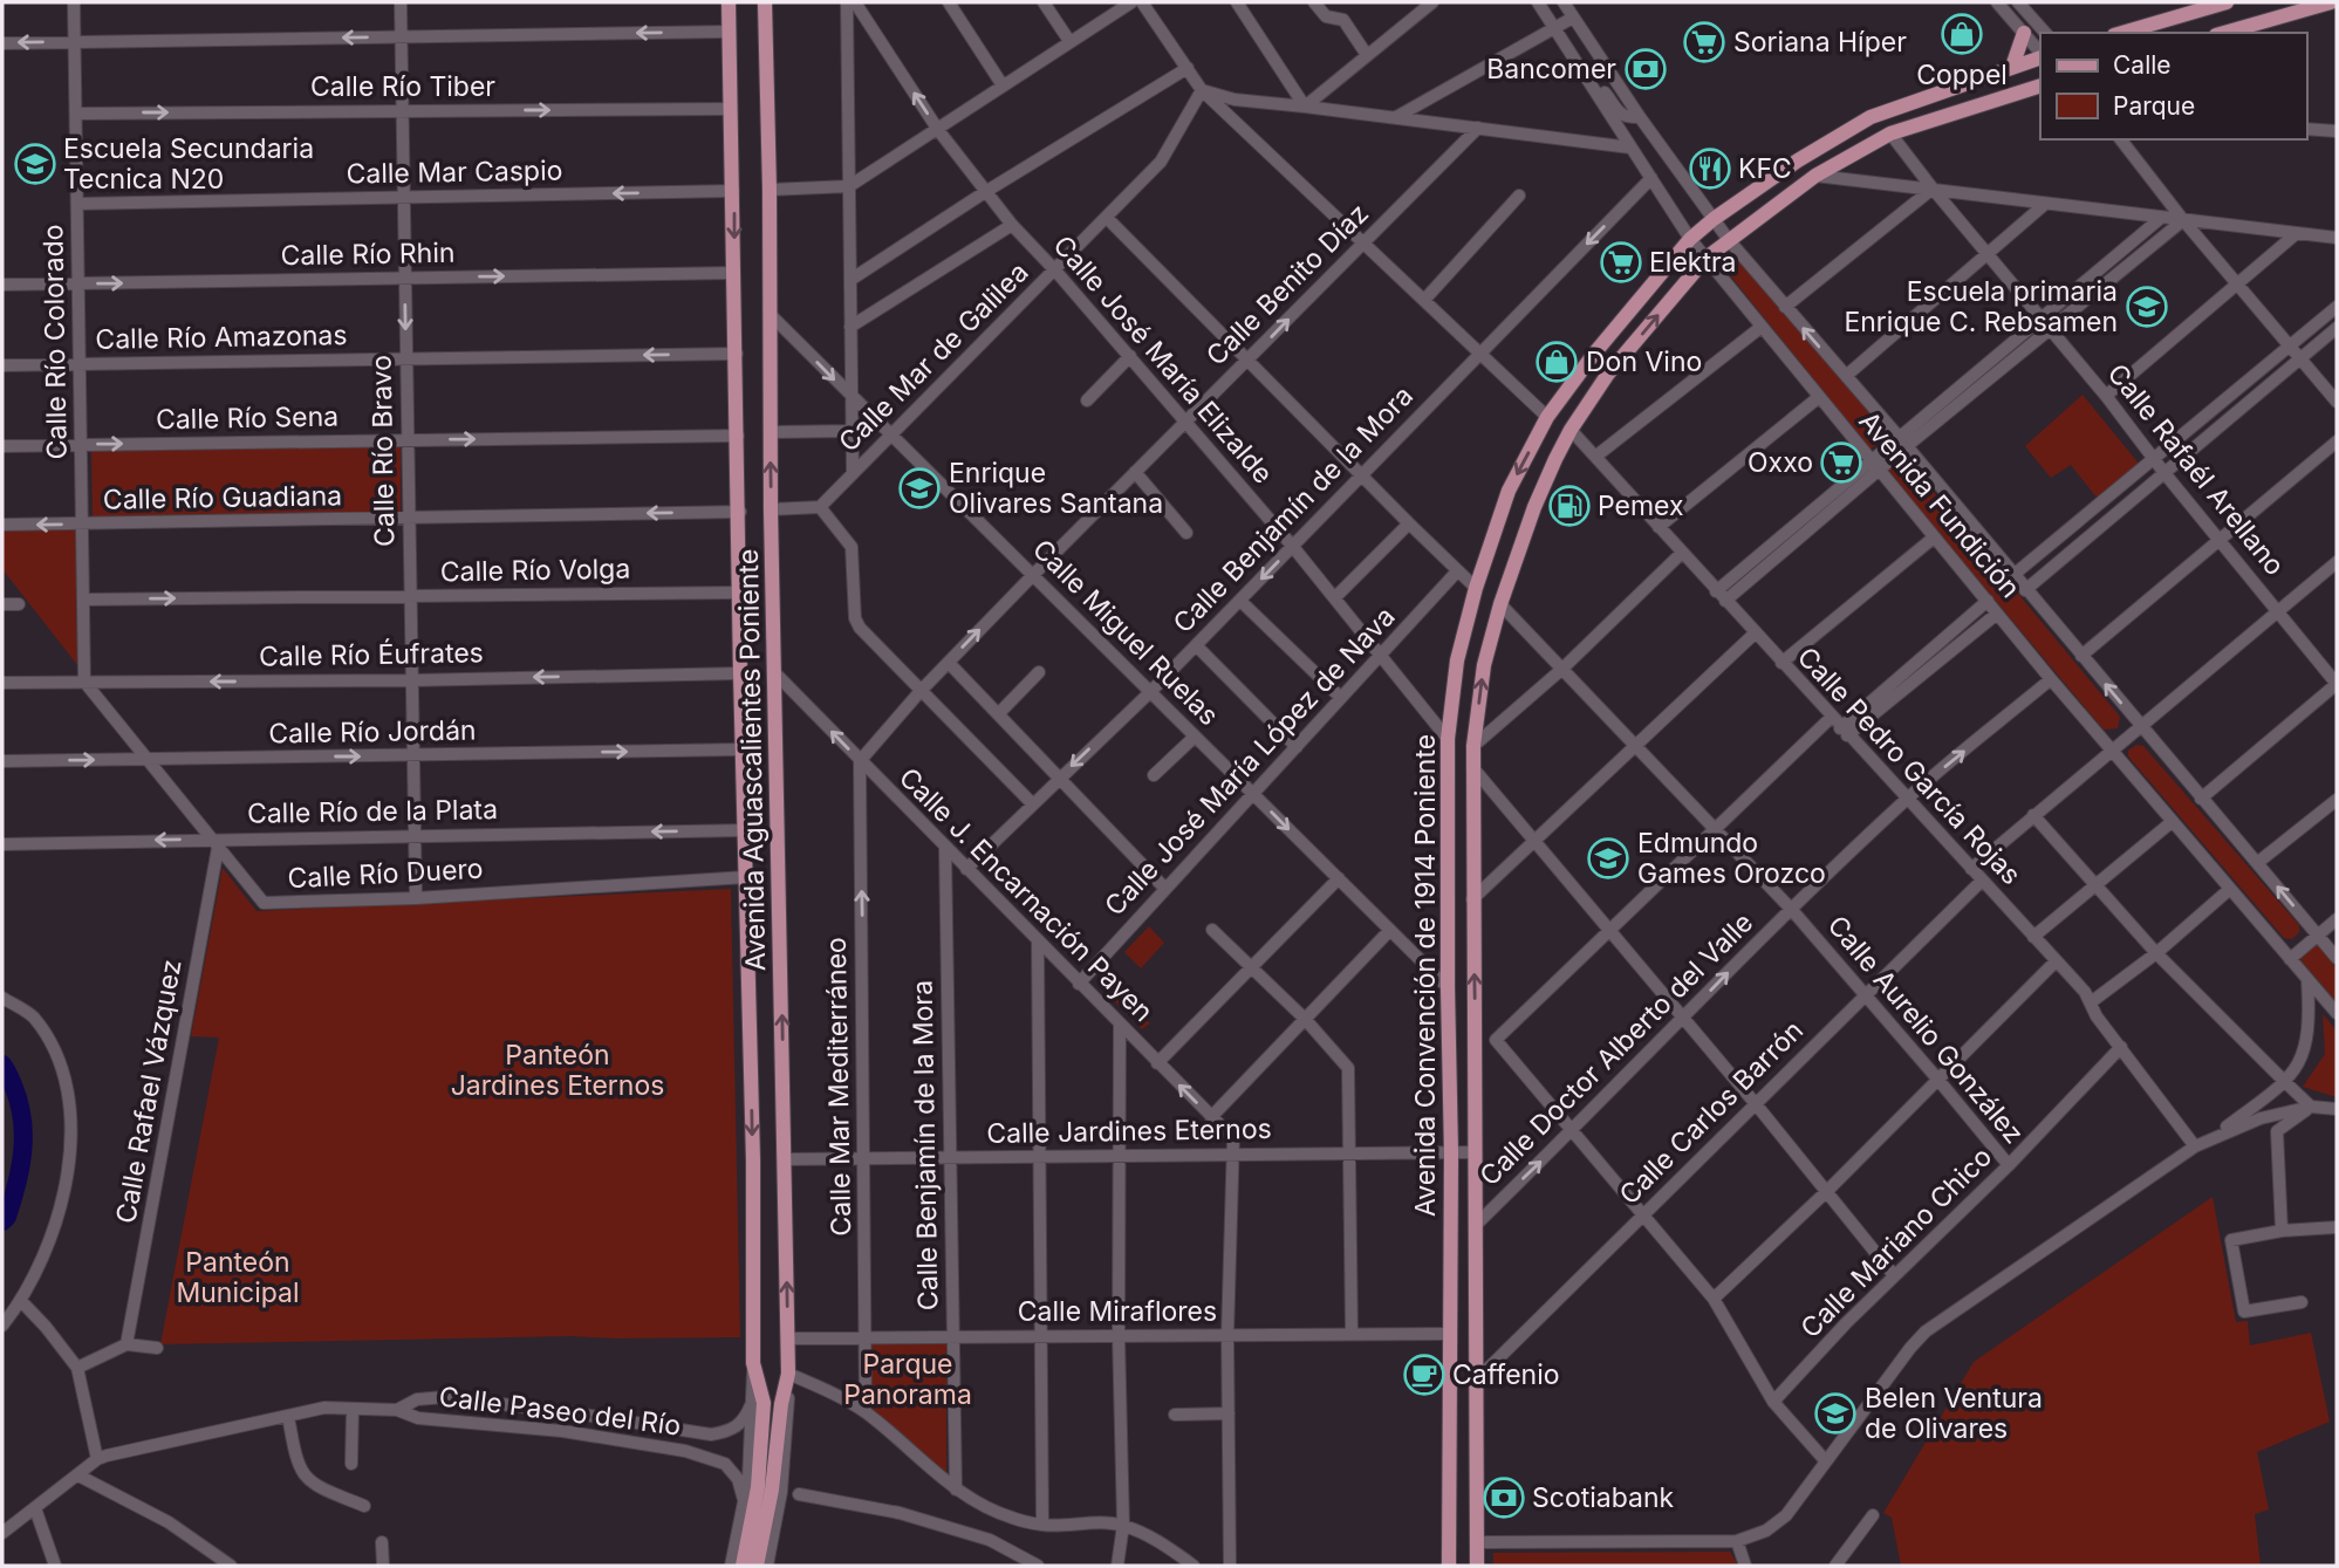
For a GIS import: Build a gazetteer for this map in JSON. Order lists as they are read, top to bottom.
{
  "streets": {
    "main road": ["Avenida Aguascalientes Poniente", "Avenida Convención de 1914 Poniente"],
    "street": [
      "Calle Río Tiber",
      "Calle Mar Caspio",
      "Calle Río Rhin",
      "Calle Benito Díaz",
      "Calle Río Amazonas",
      "Calle Río Colorado",
      "Calle Mar de Galilea",
      "Calle José María Elizalde",
      "Calle Río Sena",
      "Calle Río Bravo",
      "Calle Rafaél Arellano",
      "Calle Río Guadiana",
      "Avenida Fundición",
      "Calle Benjamín de la Mora",
      "Calle Río Volga",
      "Calle Miguel Ruelas",
      "Calle Río Éufrates",
      "Calle Río Jordán",
      "Calle José María López de Nava",
      "Calle Pedro García Rojas",
      "Calle Río de la Plata",
      "Calle Río Duero",
      "Calle J. Encarnación Payen",
      "Calle Aurelio González",
      "Calle Doctor Alberto del Valle",
      "Calle Mar Mediterráneo",
      "Calle Rafael Vázquez",
      "Calle Carlos Barrón",
      "Calle Jardines Eternos",
      "Calle Mariano Chico",
      "Calle Miraflores",
      "Calle Paseo del Río"
    ]
  },
  "crossings": [
    ["Calle Río Tiber", "Calle Río Colorado"],
    ["Calle Río Tiber", "Calle Río Bravo"],
    ["Calle Río Tiber", "Avenida Aguascalientes Poniente"],
    ["Calle Mar Caspio", "Calle Río Colorado"],
    ["Calle Mar Caspio", "Calle Río Bravo"],
    ["Calle Mar Caspio", "Avenida Aguascalientes Poniente"],
    ["Calle Río Rhin", "Calle Río Colorado"],
    ["Calle Río Rhin", "Calle Río Bravo"],
    ["Calle Río Rhin", "Avenida Aguascalientes Poniente"],
    ["Calle Benito Díaz", "Calle José María Elizalde"],
    ["Calle Benito Díaz", "Calle Miguel Ruelas"],
    ["Calle Benito Díaz", "Calle J. Encarnación Payen"],
    ["Calle Benito Díaz", "Calle Mar Mediterráneo"],
    ["Calle Río Amazonas", "Calle Río Colorado"],
    ["Calle Río Amazonas", "Calle Río Bravo"],
    ["Calle Río Amazonas", "Avenida Aguascalientes Poniente"],
    ["Calle Río Colorado", "Calle Río Sena"],
    ["Calle Río Colorado", "Calle Río Guadiana"],
    ["Calle Río Colorado", "Calle Río Volga"],
    ["Calle Río Colorado", "Calle Río Éufrates"],
    ["Calle Río Colorado", "Calle Río Duero"],
    ["Calle Mar de Galilea", "Calle José María Elizalde"],
    ["Calle Mar de Galilea", "Calle Miguel Ruelas"],
    ["Calle José María Elizalde", "Calle Benjamín de la Mora"],
    ["Calle José María Elizalde", "Calle José María López de Nava"],
    ["Calle José María Elizalde", "Avenida Convención de 1914 Poniente"],
    ["Calle Río Sena", "Calle Río Bravo"],
    ["Calle Río Sena", "Avenida Aguascalientes Poniente"],
    ["Calle Río Bravo", "Calle Río Guadiana"],
    ["Calle Río Bravo", "Calle Río Volga"],
    ["Calle Río Bravo", "Calle Río Éufrates"],
    ["Calle Río Bravo", "Calle Río Jordán"],
    ["Calle Río Bravo", "Calle Río de la Plata"],
    ["Calle Río Bravo", "Calle Río Duero"],
    ["Calle Rafaél Arellano", "Avenida Convención de 1914 Poniente"],
    ["Calle Río Guadiana", "Avenida Aguascalientes Poniente"],
    ["Avenida Fundición", "Calle Benjamín de la Mora"],
    ["Avenida Fundición", "Avenida Convención de 1914 Poniente"],
    ["Avenida Fundición", "Calle Doctor Alberto del Valle"],
    ["Calle Benjamín de la Mora", "Calle Miguel Ruelas"],
    ["Calle Benjamín de la Mora", "Calle J. Encarnación Payen"],
    ["Calle Benjamín de la Mora", "Calle Jardines Eternos"],
    ["Calle Benjamín de la Mora", "Calle Miraflores"],
    ["Calle Río Volga", "Avenida Aguascalientes Poniente"],
    ["Calle Miguel Ruelas", "Avenida Aguascalientes Poniente"],
    ["Calle Miguel Ruelas", "Calle José María López de Nava"],
    ["Calle Miguel Ruelas", "Avenida Convención de 1914 Poniente"],
    ["Calle Río Éufrates", "Avenida Aguascalientes Poniente"],
    ["Calle Río Éufrates", "Calle Río Duero"],
    ["Calle Río Jordán", "Avenida Aguascalientes Poniente"],
    ["Calle Río Jordán", "Calle Río Duero"],
    ["Avenida Aguascalientes Poniente", "Calle Río de la Plata"],
    ["Avenida Aguascalientes Poniente", "Calle Río Duero"],
    ["Avenida Aguascalientes Poniente", "Calle J. Encarnación Payen"],
    ["Avenida Aguascalientes Poniente", "Calle Jardines Eternos"],
    ["Avenida Aguascalientes Poniente", "Calle Miraflores"],
    ["Avenida Aguascalientes Poniente", "Calle Paseo del Río"],
    ["Calle José María López de Nava", "Calle J. Encarnación Payen"],
    ["Calle Pedro García Rojas", "Avenida Convención de 1914 Poniente"],
    ["Calle Pedro García Rojas", "Calle Doctor Alberto del Valle"],
    ["Calle Pedro García Rojas", "Calle Carlos Barrón"],
    ["Calle Pedro García Rojas", "Calle Mariano Chico"],
    ["Calle Río de la Plata", "Calle Río Duero"],
    ["Calle Río de la Plata", "Calle Rafael Vázquez"],
    ["Calle Río Duero", "Calle Rafael Vázquez"],
    ["Calle J. Encarnación Payen", "Calle Mar Mediterráneo"],
    ["Calle J. Encarnación Payen", "Calle Jardines Eternos"],
    ["Avenida Convención de 1914 Poniente", "Calle Aurelio González"],
    ["Avenida Convención de 1914 Poniente", "Calle Doctor Alberto del Valle"],
    ["Avenida Convención de 1914 Poniente", "Calle Carlos Barrón"],
    ["Avenida Convención de 1914 Poniente", "Calle Jardines Eternos"],
    ["Avenida Convención de 1914 Poniente", "Calle Miraflores"],
    ["Calle Aurelio González", "Calle Doctor Alberto del Valle"],
    ["Calle Aurelio González", "Calle Carlos Barrón"],
    ["Calle Aurelio González", "Calle Mariano Chico"],
    ["Calle Mar Mediterráneo", "Calle Jardines Eternos"],
    ["Calle Mar Mediterráneo", "Calle Miraflores"]
  ],
  "one_way": [
    "Calle Mar Caspio",
    "Calle Río Rhin",
    "Calle Río Amazonas",
    "Calle Río Sena",
    "Calle Río Guadiana",
    "Calle Río Volga",
    "Calle Río Éufrates",
    "Calle Río Jordán",
    "Calle Río de la Plata",
    "Calle Mar Mediterráneo"
  ],
  "parks": ["Panteón Jardines Eternos", "Panteón Municipal", "Parque Panorama"],
  "places": {
    "shop": ["Coppel", "Don Vino"],
    "supermarket": ["Soriana Híper", "Elektra", "Oxxo"],
    "bank": ["Bancomer", "Scotiabank"],
    "school or university": [
      "Escuela Secundaria Tecnica N20",
      "Escuela primaria Enrique C. Rebsamen",
      "Enrique Olivares Santana",
      "Edmundo Games Orozco",
      "Belen Ventura de Olivares"
    ],
    "restaurant": ["KFC"],
    "fuel station": ["Pemex"],
    "cafe": ["Caffenio"]
  },
  "legend": ["Calle", "Parque"]
}
